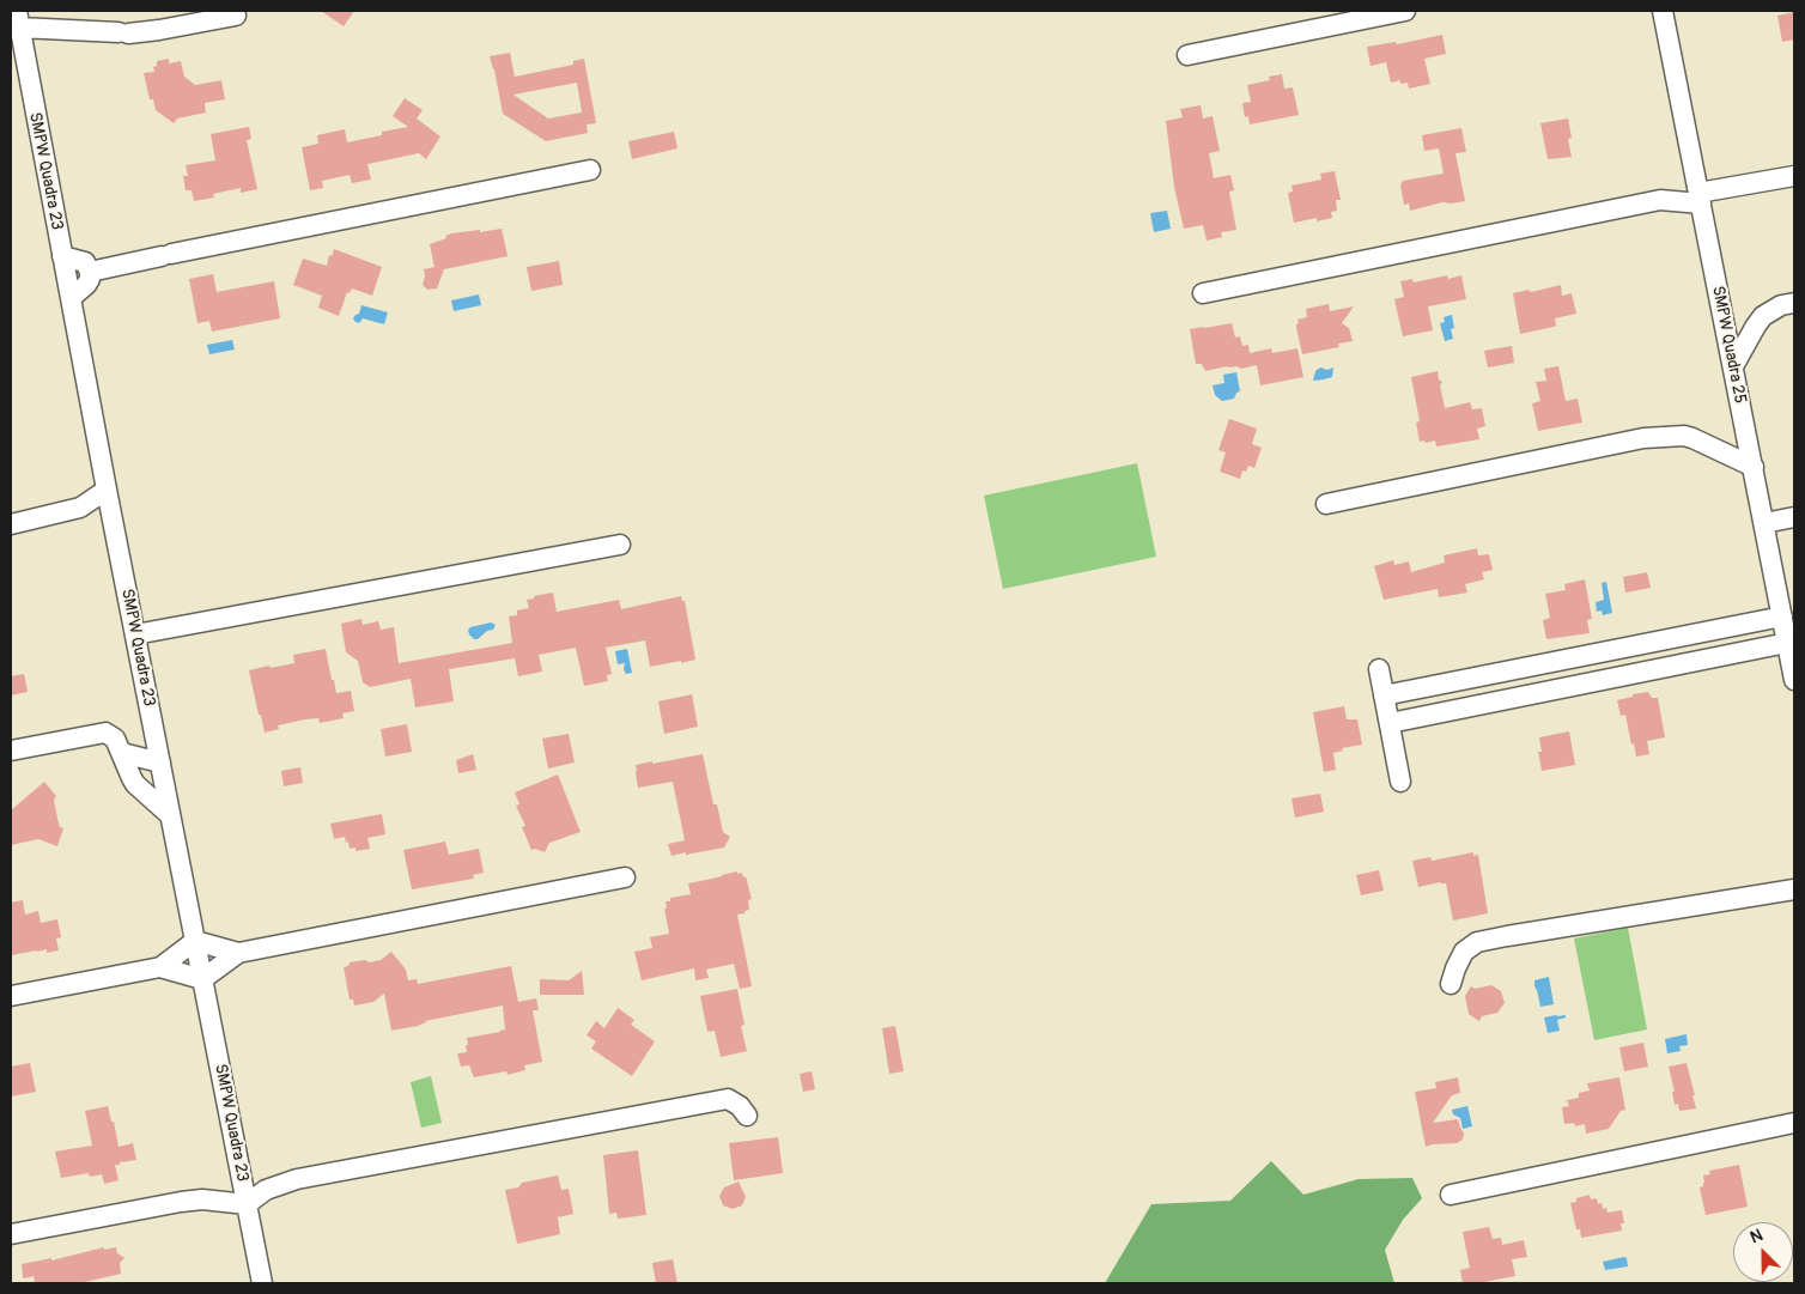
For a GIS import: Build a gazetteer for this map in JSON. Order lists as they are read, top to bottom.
{
  "streets": {
    "street": ["SMPW Quadra 23", "SMPW Quadra 25"]
  },
  "north": "top left"
}
